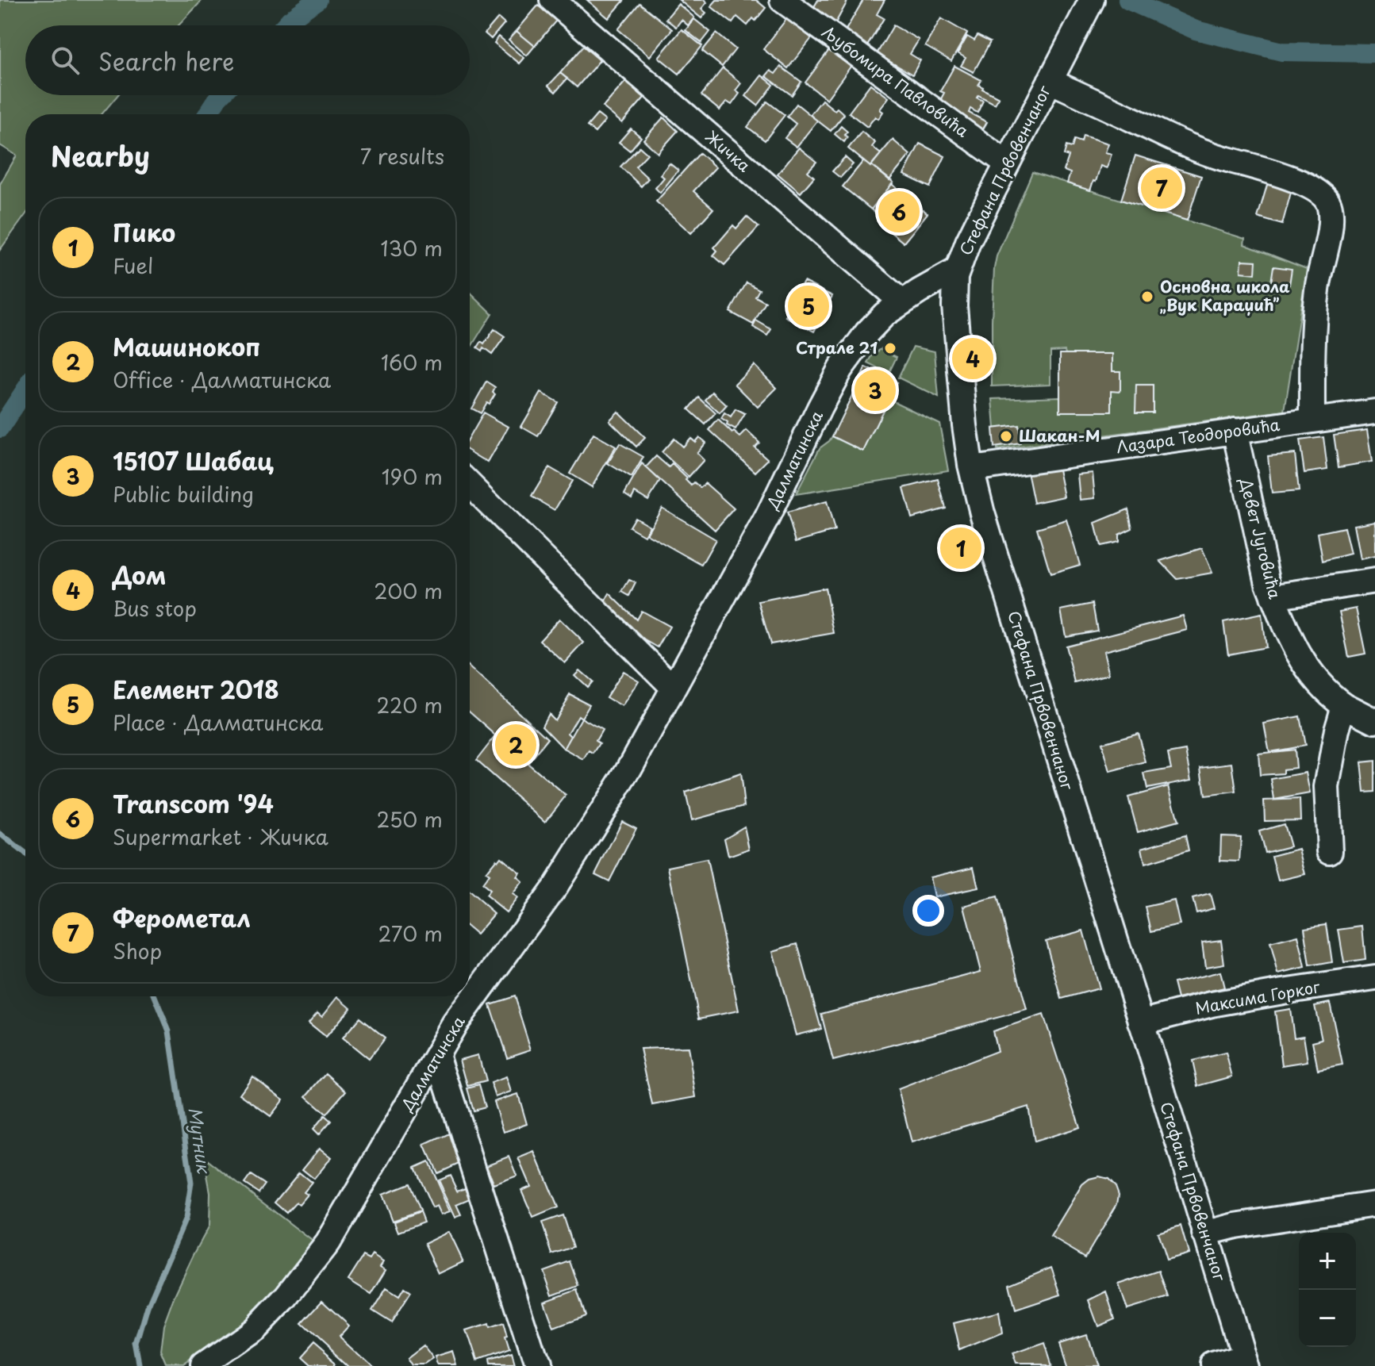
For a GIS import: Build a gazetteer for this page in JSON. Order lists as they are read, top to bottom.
{
  "streets": {
    "street": [
      "Љубомира Павловића",
      "Жичка",
      "Стефана Првовенчаног",
      "Лазара Теодоровића",
      "Далматинска",
      "Девет Југовића",
      "Максима Горког"
    ]
  },
  "crossings": [
    ["Љубомира Павловића", "Стефана Првовенчаног"],
    ["Жичка", "Далматинска"],
    ["Стефана Првовенчаног", "Лазара Теодоровића"],
    ["Стефана Првовенчаног", "Далматинска"],
    ["Стефана Првовенчаног", "Максима Горког"],
    ["Лазара Теодоровића", "Девет Југовића"]
  ],
  "water": ["Мутник"],
  "places": ["Основна школа „Вук Караџић”", "Страле 21", "Шакан-М"],
  "page": {
    "search": "Search here",
    "heading": ["Nearby", "7 results"],
    "pins": [
      "7",
      "6",
      "5",
      "4",
      "3",
      "1",
      "2"
    ],
    "list": [
      {
        "mark": "1",
        "name": "Пико",
        "note": "Fuel",
        "value": "130 m"
      },
      {
        "mark": "2",
        "name": "Машинокоп",
        "note": "Office · Далматинска",
        "value": "160 m"
      },
      {
        "mark": "3",
        "name": "15107 Шабац",
        "note": "Public building",
        "value": "190 m"
      },
      {
        "mark": "4",
        "name": "Дом",
        "note": "Bus stop",
        "value": "200 m"
      },
      {
        "mark": "5",
        "name": "Елемент 2018",
        "note": "Place · Далматинска",
        "value": "220 m"
      },
      {
        "mark": "6",
        "name": "Transcom '94",
        "note": "Supermarket · Жичка",
        "value": "250 m"
      },
      {
        "mark": "7",
        "name": "Ферометал",
        "note": "Shop",
        "value": "270 m"
      }
    ],
    "map_buttons": ["+", "−"]
  }
}
